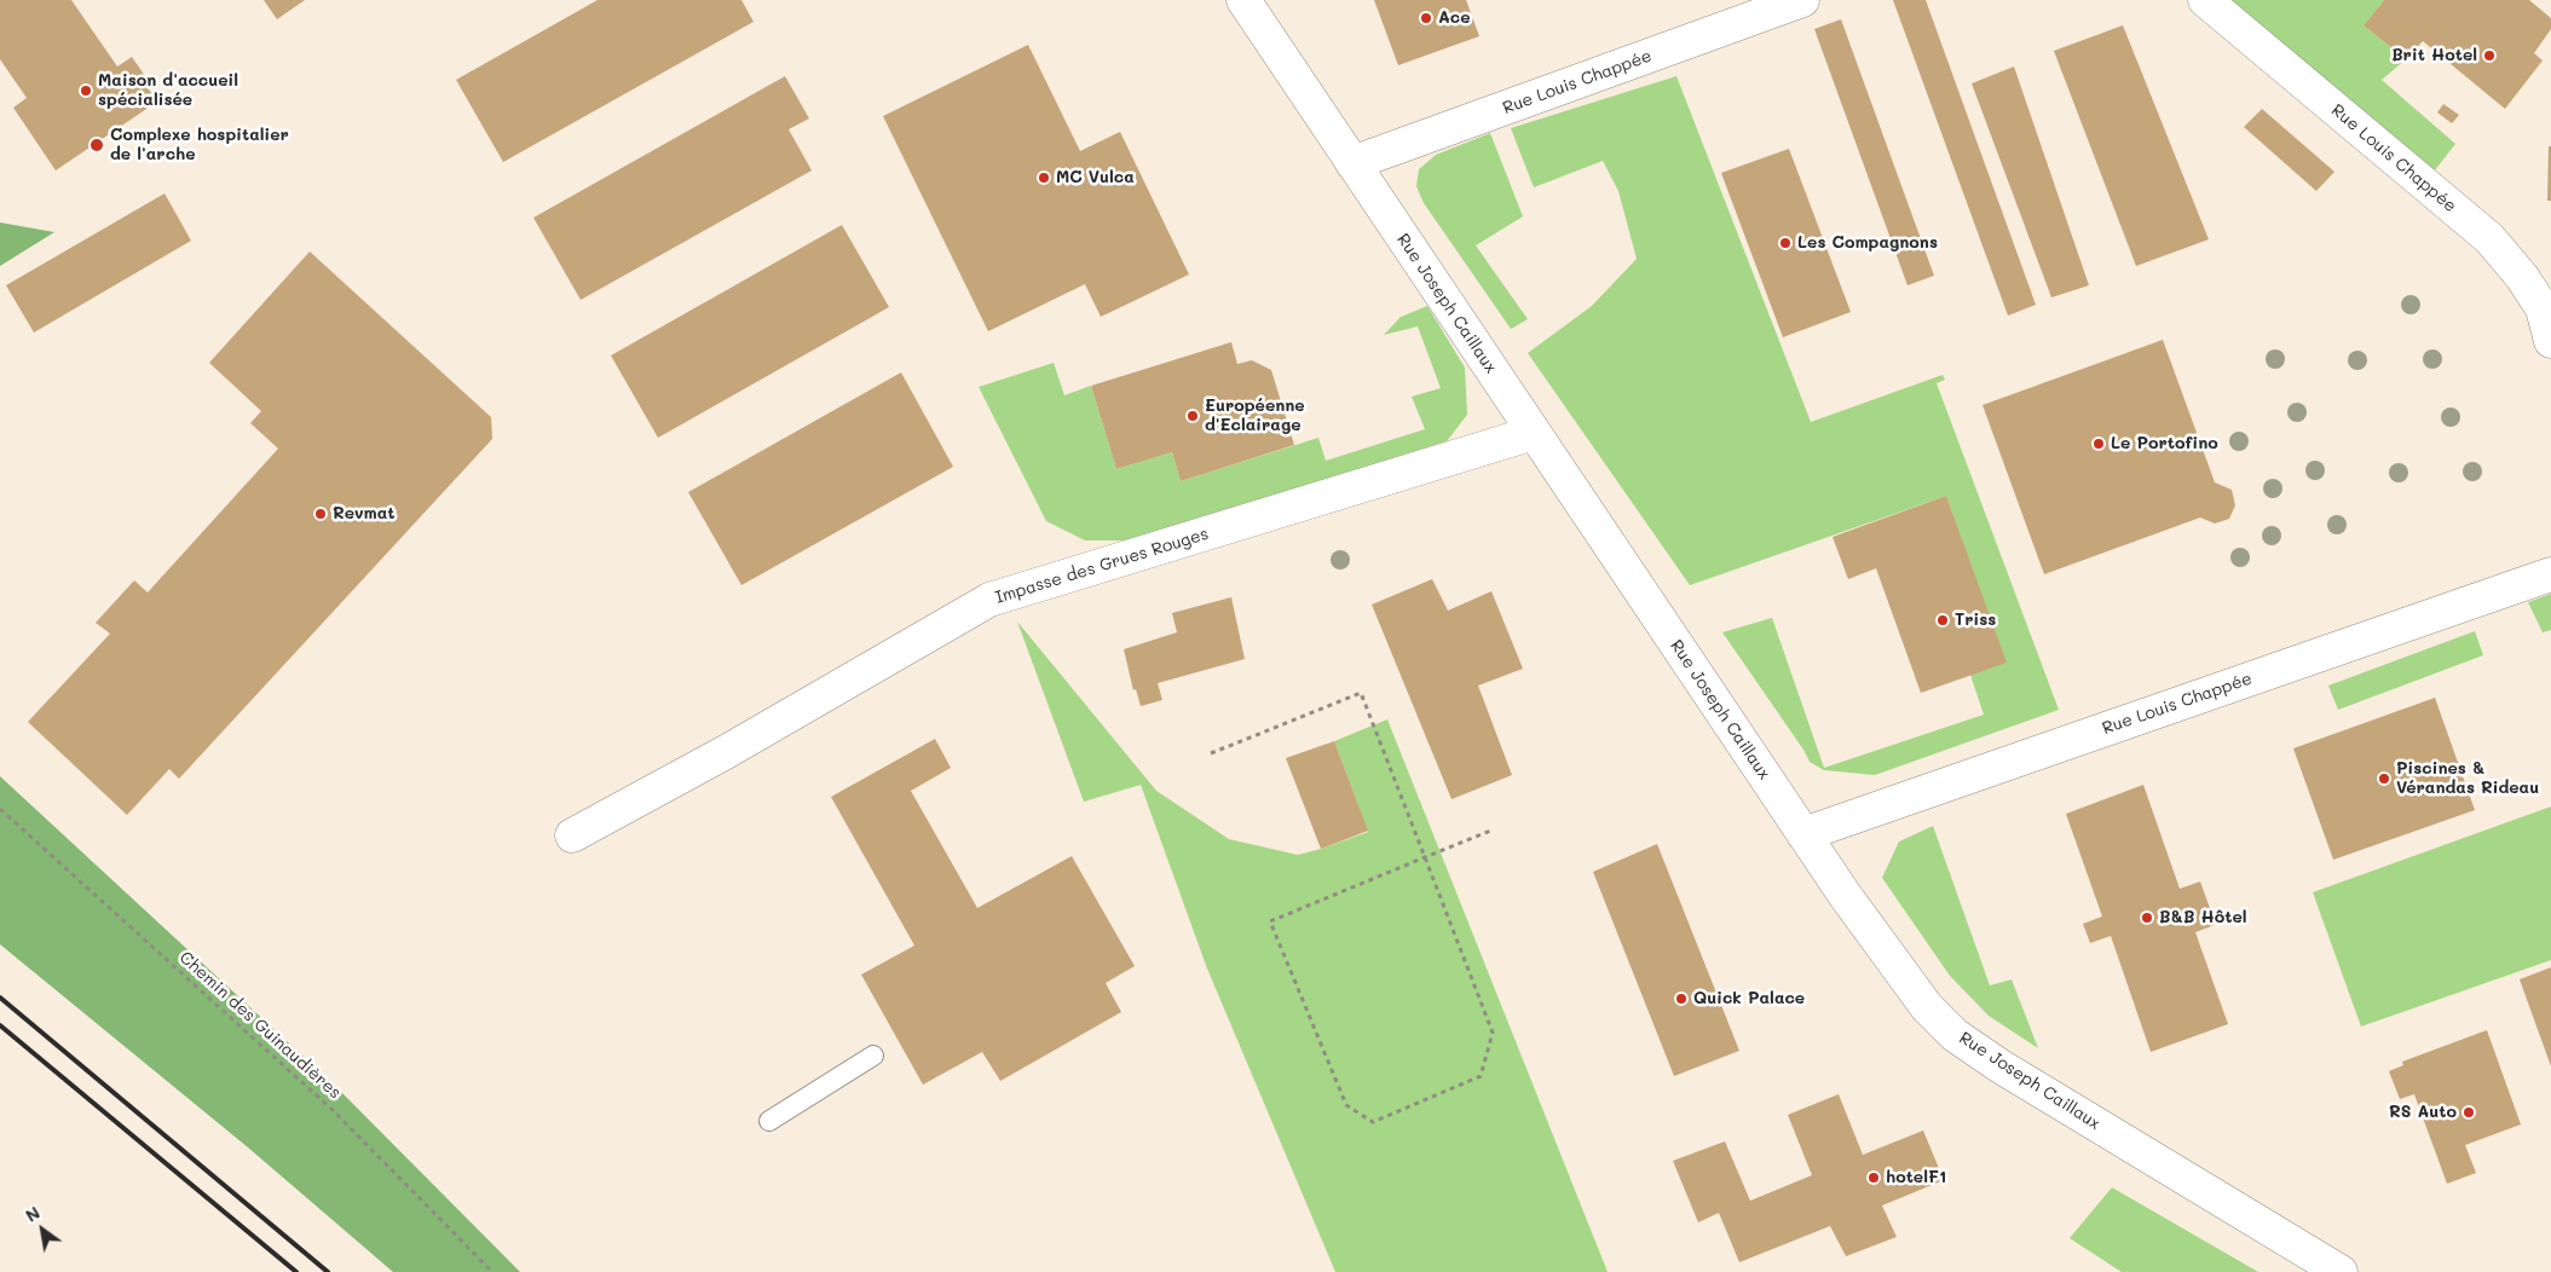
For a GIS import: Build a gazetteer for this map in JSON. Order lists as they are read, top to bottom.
{
  "streets": {
    "street": ["Rue Louis Chappée", "Rue Joseph Caillaux", "Impasse des Grues Rouges"],
    "path": ["Chemin des Guinaudières"]
  },
  "crossings": [
    ["Rue Louis Chappée", "Rue Joseph Caillaux"],
    ["Rue Joseph Caillaux", "Impasse des Grues Rouges"]
  ],
  "places": [
    "Ace",
    "Brit Hotel",
    "Maison d'accueil spécialisée",
    "Complexe hospitalier de l'arche",
    "MC Vulca",
    "Les Compagnons",
    "Européenne d'Eclairage",
    "Le Portofino",
    "Revmat",
    "Triss",
    "Piscines & Vérandas Rideau",
    "B&B Hôtel",
    "Quick Palace",
    "RS Auto",
    "hotelF1"
  ],
  "north": "top left"
}
